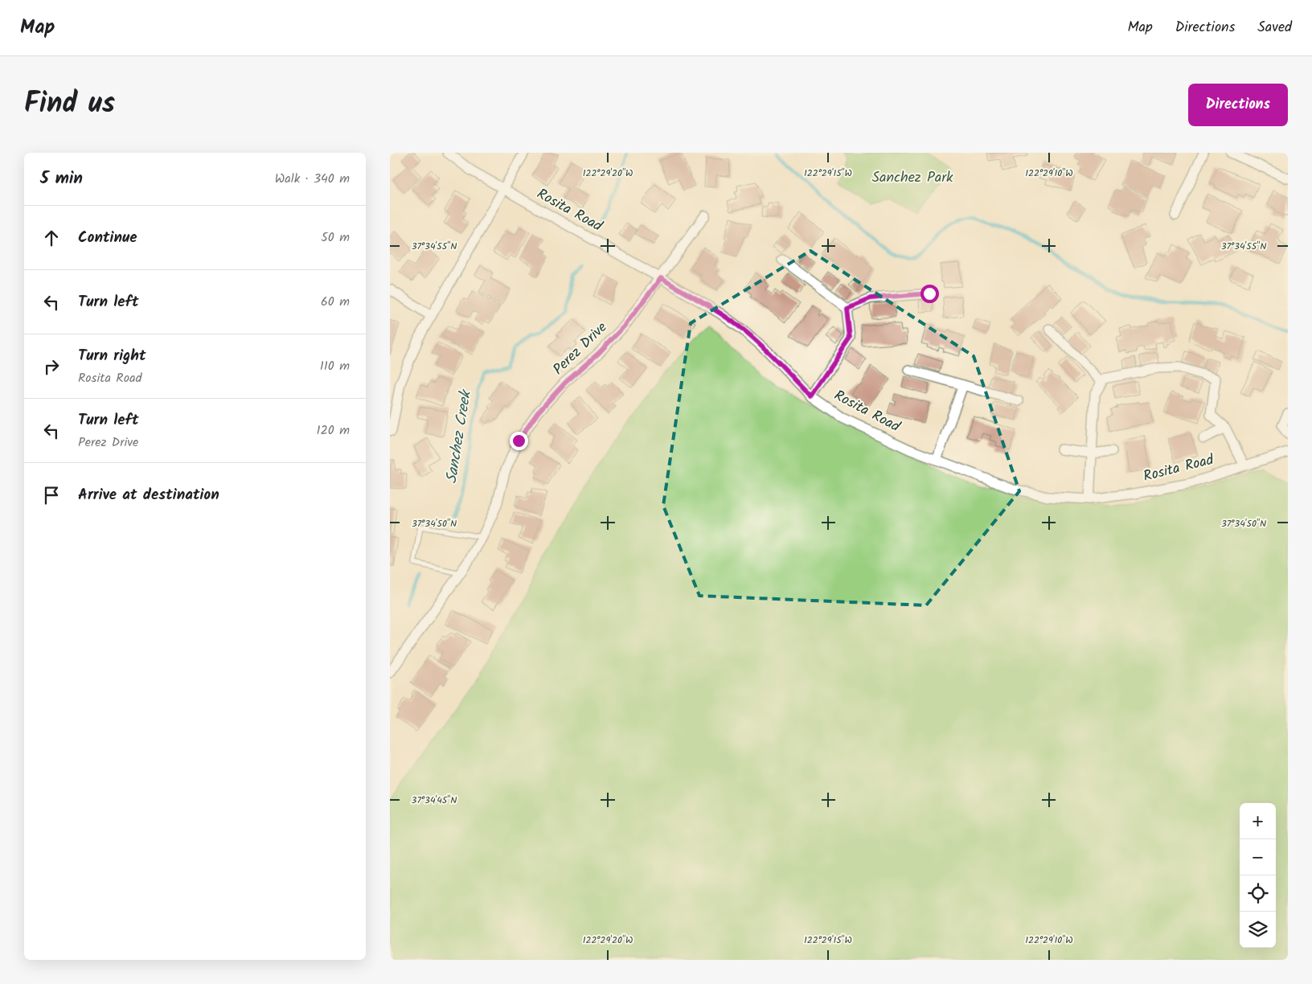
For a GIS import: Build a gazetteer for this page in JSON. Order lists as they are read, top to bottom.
{
  "streets": {
    "street": ["Rosita Road", "Perez Drive"]
  },
  "crossings": [
    ["Rosita Road", "Perez Drive"]
  ],
  "water": ["Sanchez Creek"],
  "parks": ["Sanchez Park"],
  "page": {
    "header": "Map",
    "nav": ["Map", "Directions", "Saved"],
    "title": "Find us",
    "buttons": "Directions",
    "heading": ["5 min", "Walk · 340 m"],
    "list": [
      ["Continue", "50 m"],
      ["Turn left", "60 m"],
      ["Turn right", "Rosita Road", "110 m"],
      ["Turn left", "Perez Drive", "120 m"],
      "Arrive at destination"
    ],
    "map_buttons": ["+", "−"]
  },
  "coordinates": [
    "122°29'20\"W",
    "122°29'15\"W",
    "122°29'10\"W",
    "37°34'55\"N",
    "37°34'50\"N",
    "37°34'45\"N"
  ]
}
